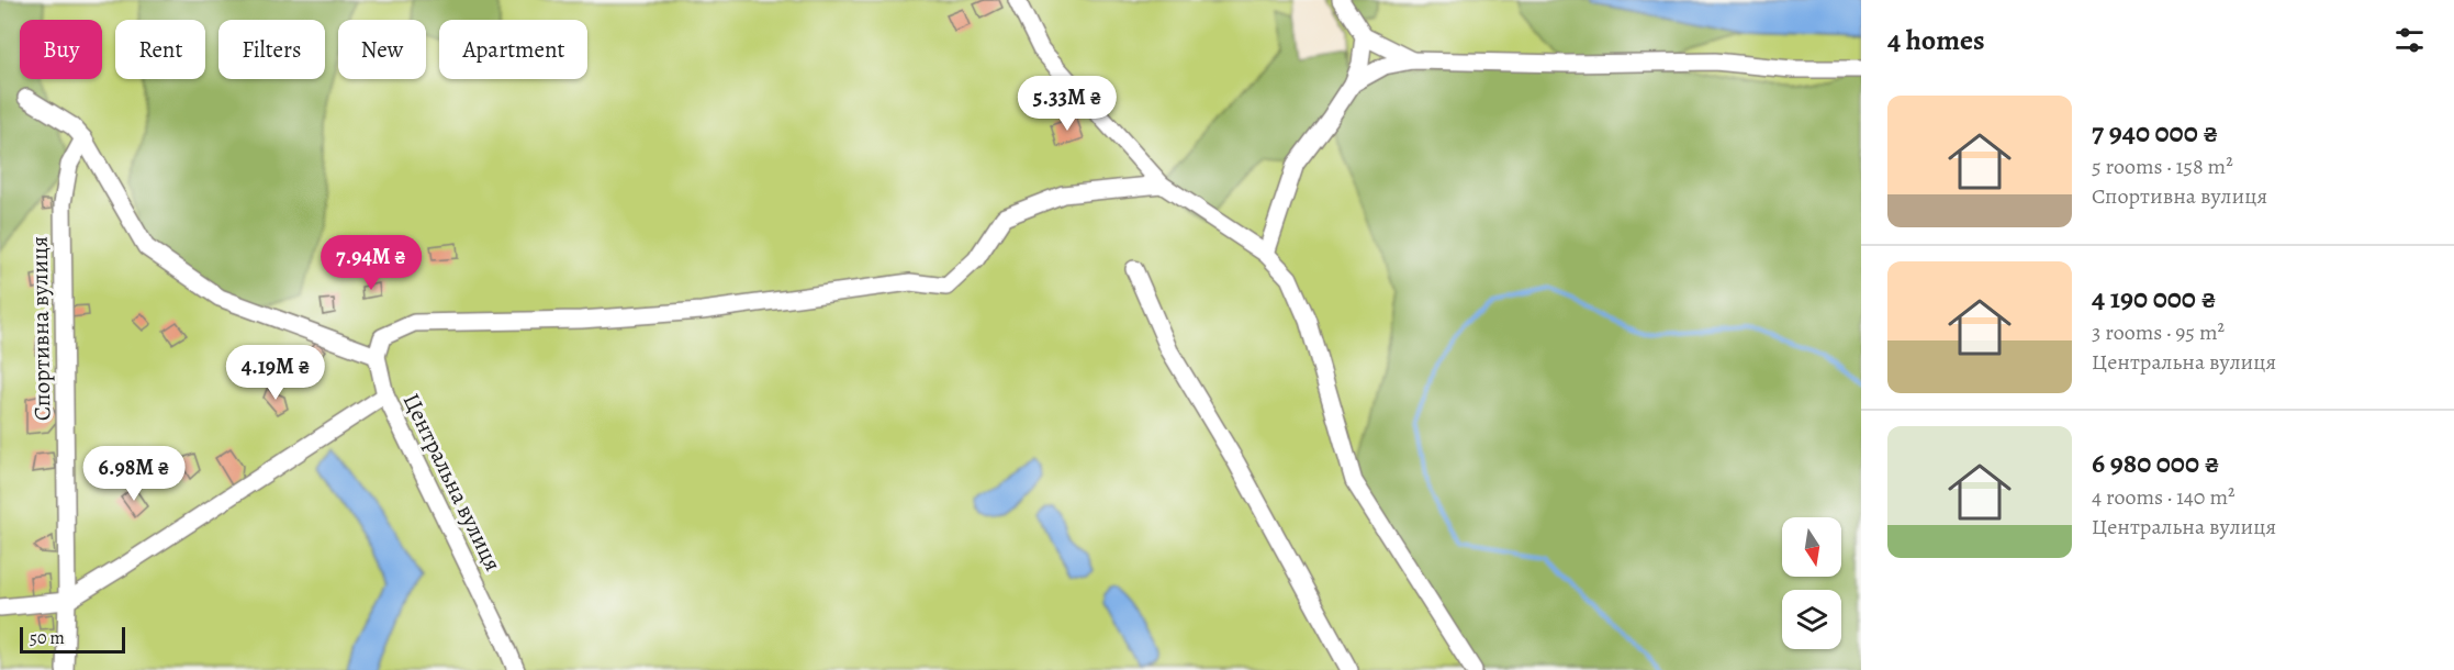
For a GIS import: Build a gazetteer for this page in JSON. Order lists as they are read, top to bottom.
{
  "streets": {
    "street": ["Спортивна вулиця", "Центральна вулиця"]
  },
  "crossings": [
    ["Спортивна вулиця", "Центральна вулиця"]
  ],
  "scale_bar": "50 m",
  "north": "bottom",
  "page": {
    "heading": "4 homes",
    "chip": [
      "Buy",
      "Rent",
      "Filters",
      "New",
      "Apartment"
    ],
    "price": [
      "5.33M ₴",
      "7.94M ₴",
      "4.19M ₴",
      "6.98M ₴"
    ],
    "list": [
      {
        "name": "7 940 000 ₴",
        "note": "5 rooms · 158 m² · Спортивна вулиця"
      },
      {
        "name": "4 190 000 ₴",
        "note": "3 rooms · 95 m² · Центральна вулиця"
      },
      {
        "name": "6 980 000 ₴",
        "note": "4 rooms · 140 m² · Центральна вулиця"
      }
    ],
    "scale": "50 m"
  }
}
